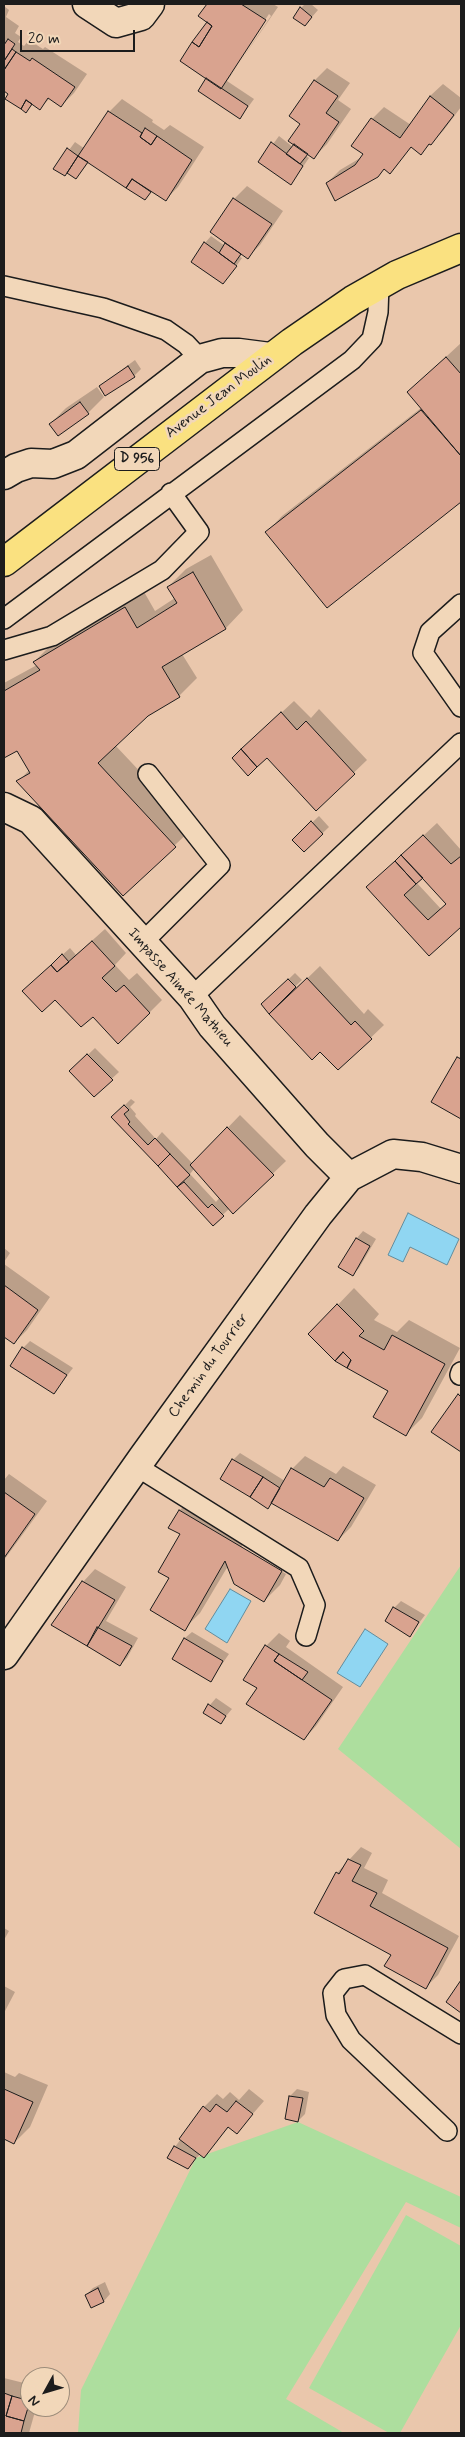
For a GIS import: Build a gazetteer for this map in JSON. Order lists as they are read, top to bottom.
{
  "streets": {
    "main road": ["Avenue Jean Moulin", "D 956"],
    "street": ["Impasse Aimée Mathieu", "Chemin du Tourrier"]
  },
  "crossings": [
    ["Impasse Aimée Mathieu", "Chemin du Tourrier"]
  ],
  "scale_bar": "20 m",
  "north": "bottom left"
}
